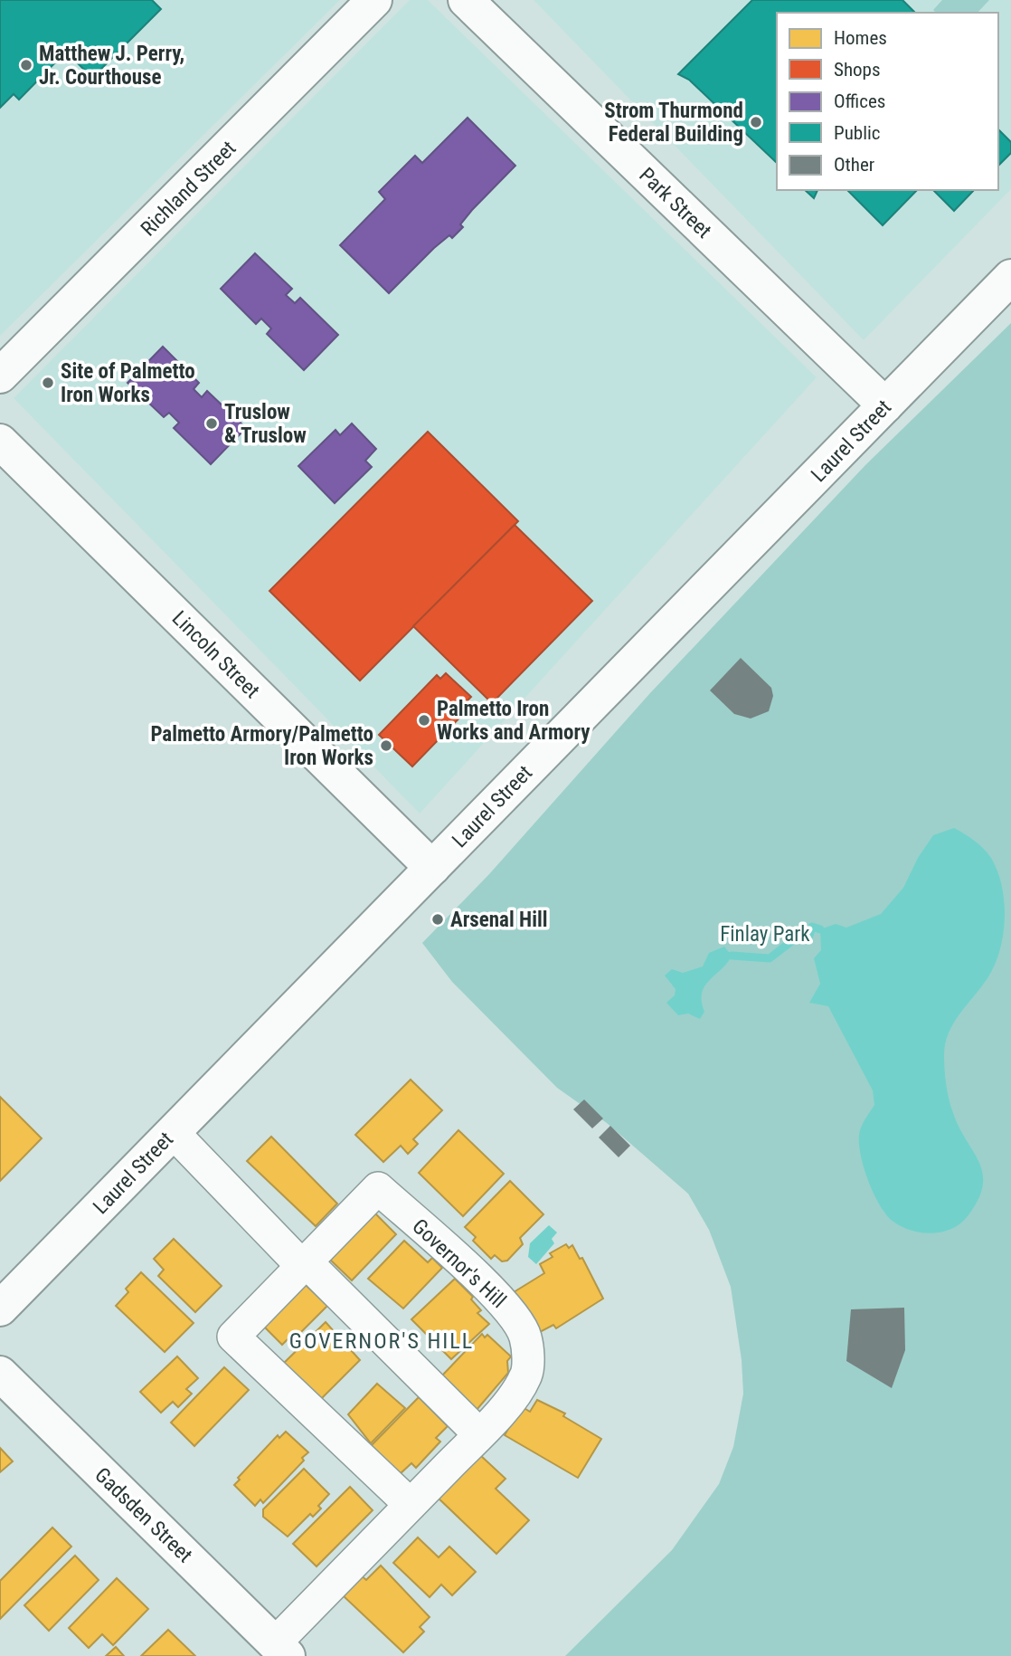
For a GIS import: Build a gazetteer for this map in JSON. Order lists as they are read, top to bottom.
{
  "streets": {
    "street": [
      "Richland Street",
      "Park Street",
      "Laurel Street",
      "Lincoln Street",
      "Governor's Hill",
      "Gadsden Street"
    ]
  },
  "crossings": [
    ["Park Street", "Laurel Street"],
    ["Laurel Street", "Lincoln Street"],
    ["Governor's Hill", "Gadsden Street"]
  ],
  "districts": ["GOVERNOR'S HILL"],
  "parks": ["Finlay Park"],
  "places": [
    "Matthew J. Perry, Jr. Courthouse",
    "Strom Thurmond Federal Building",
    "Site of Palmetto Iron Works",
    "Truslow & Truslow",
    "Palmetto Iron Works and Armory",
    "Palmetto Armory/Palmetto Iron Works",
    "Arsenal Hill"
  ],
  "legend": [
    "Homes",
    "Shops",
    "Offices",
    "Public",
    "Other"
  ]
}
